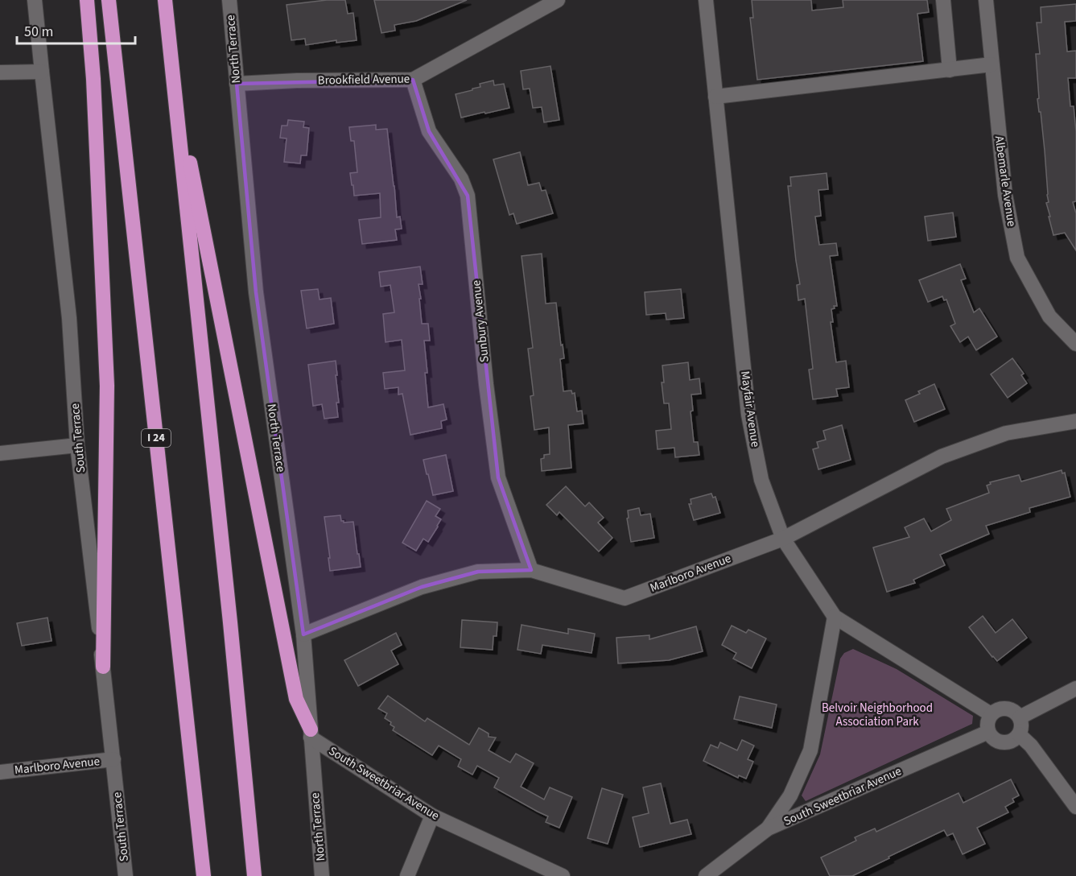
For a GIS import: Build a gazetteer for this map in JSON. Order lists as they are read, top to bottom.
{
  "streets": {
    "highway": ["I 24"],
    "street": [
      "North Terrace",
      "Brookfield Avenue",
      "Albemarle Avenue",
      "Sunbury Avenue",
      "Mayfair Avenue",
      "South Terrace",
      "Marlboro Avenue",
      "South Sweetbriar Avenue"
    ]
  },
  "crossings": [
    ["North Terrace", "Brookfield Avenue"],
    ["North Terrace", "Marlboro Avenue"],
    ["North Terrace", "South Sweetbriar Avenue"],
    ["Brookfield Avenue", "Sunbury Avenue"],
    ["Sunbury Avenue", "Marlboro Avenue"],
    ["Mayfair Avenue", "Marlboro Avenue"],
    ["Mayfair Avenue", "South Sweetbriar Avenue"],
    ["South Terrace", "Marlboro Avenue"]
  ],
  "parks": ["Belvoir Neighborhood Association Park"],
  "scale_bar": "50 m"
}
